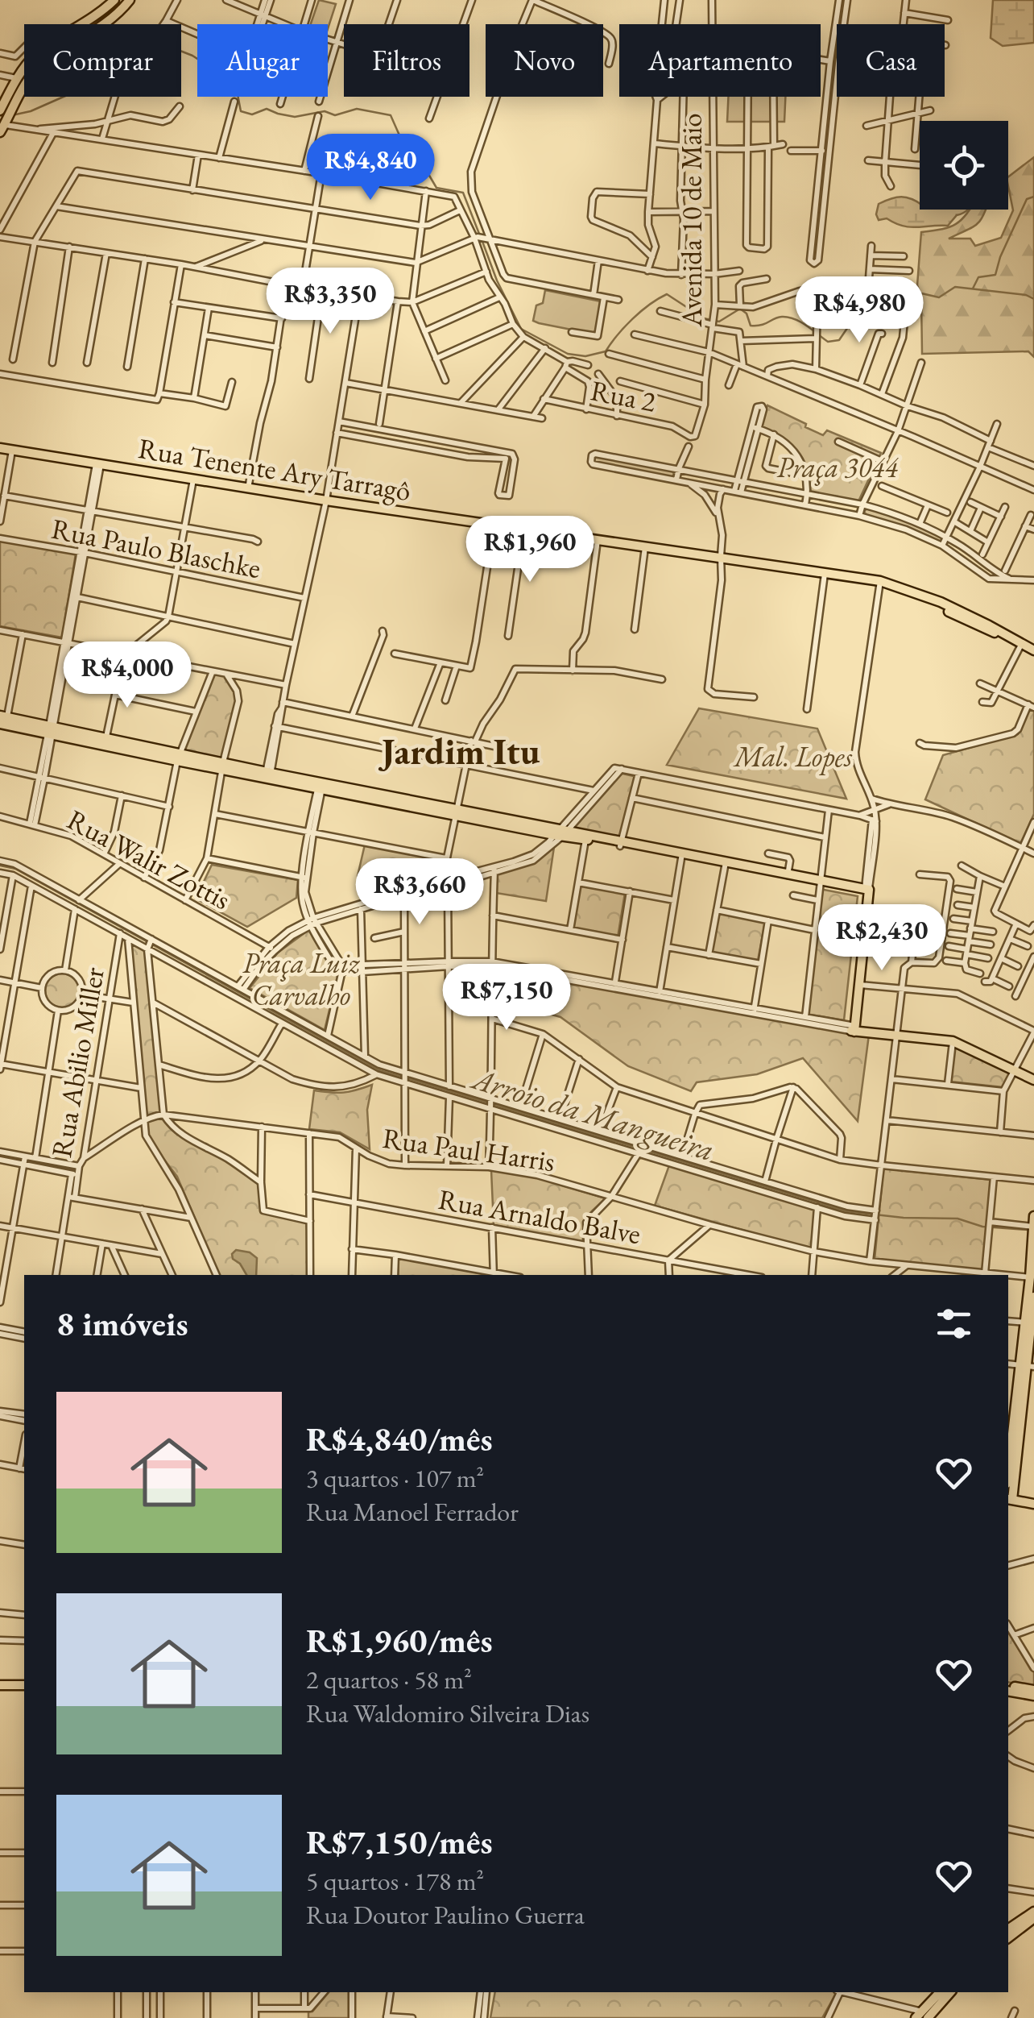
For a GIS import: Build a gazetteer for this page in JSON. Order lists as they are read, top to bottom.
{
  "streets": {
    "main road": ["Rua Tenente Ary Tarragô"],
    "street": [
      "Avenida 10 de Maio",
      "Rua 2",
      "Rua Paulo Blaschke",
      "Rua Walir Zottis",
      "Rua Abilio Miller",
      "Rua Paul Harris",
      "Rua Arnaldo Balve"
    ]
  },
  "crossings": [
    ["Avenida 10 de Maio", "Rua 2"]
  ],
  "districts": ["Jardim Itu"],
  "water": ["Arroio da Mangueira"],
  "parks": ["Praça 3044", "Mal. Lopes", "Praça Luiz Carvalho"],
  "page": {
    "chip": [
      "Comprar",
      "Alugar",
      "Filtros",
      "Novo",
      "Apartamento",
      "Casa"
    ],
    "price": [
      "R$4,840",
      "R$3,350",
      "R$4,980",
      "R$1,960",
      "R$4,000",
      "R$3,660",
      "R$2,430",
      "R$7,150"
    ],
    "heading": "8 imóveis",
    "list": [
      {
        "name": "R$4,840/mês",
        "note": "3 quartos · 107 m² · Rua Manoel Ferrador"
      },
      {
        "name": "R$1,960/mês",
        "note": "2 quartos · 58 m² · Rua Waldomiro Silveira Dias"
      },
      {
        "name": "R$7,150/mês",
        "note": "5 quartos · 178 m² · Rua Doutor Paulino Guerra"
      }
    ]
  }
}
